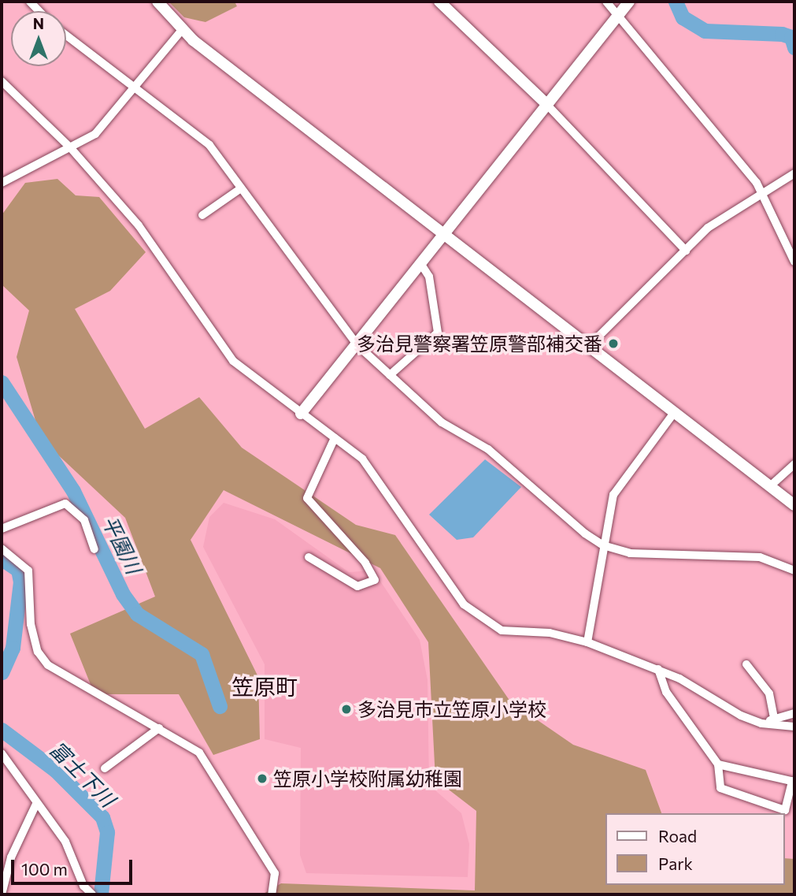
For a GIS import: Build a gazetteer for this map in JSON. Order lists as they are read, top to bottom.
{
  "districts": ["笠原町"],
  "water": ["平園川", "富士下川"],
  "places": ["多治見警察署笠原警部補交番", "多治見市立笠原小学校", "笠原小学校附属幼稚園"],
  "legend": ["Road", "Park"],
  "scale_bar": "100 m",
  "north": "top"
}
